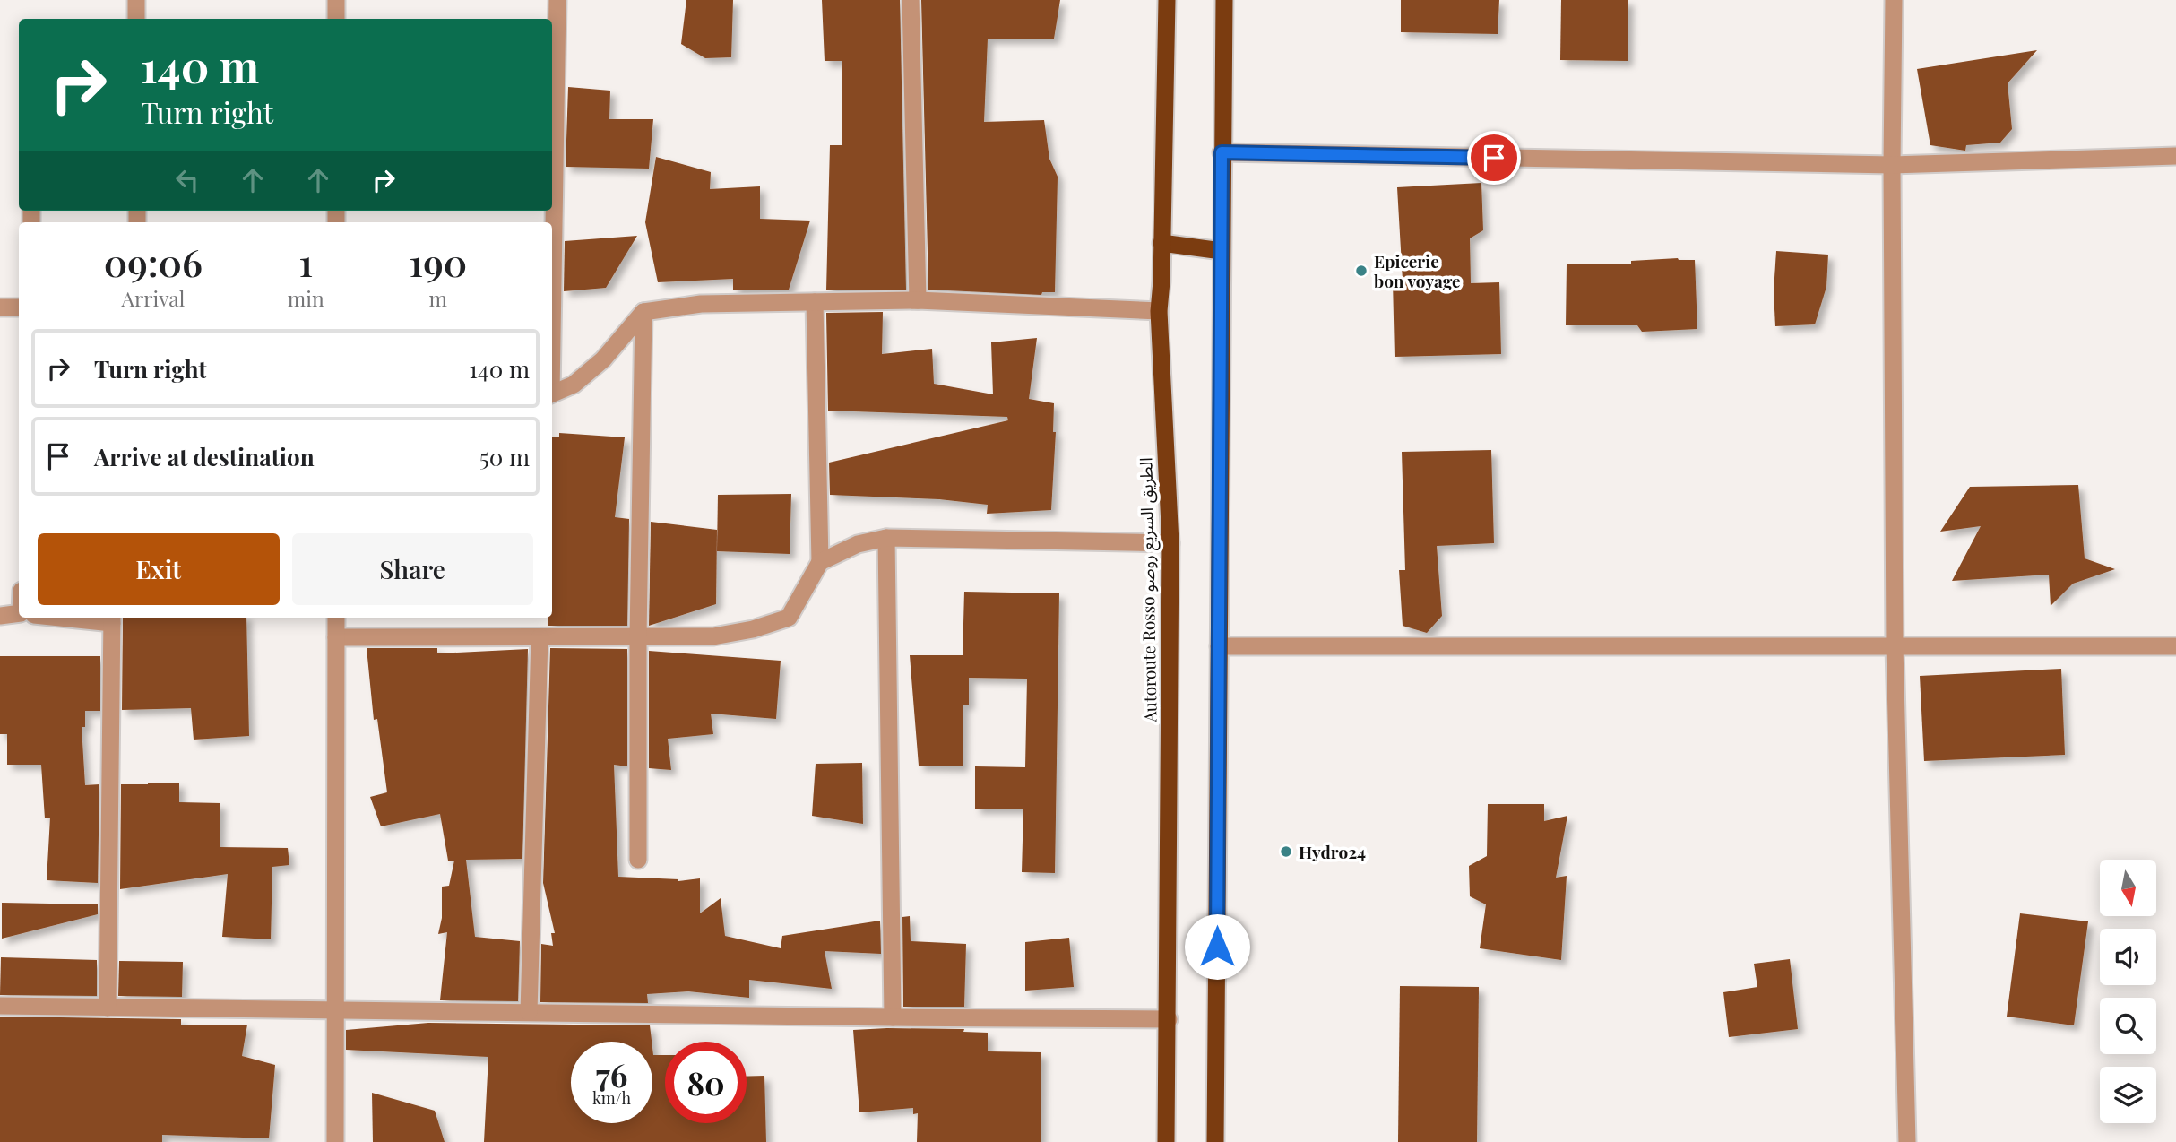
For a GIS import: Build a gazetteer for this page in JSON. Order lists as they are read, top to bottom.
{
  "streets": {
    "highway": ["Autoroute Rosso الطريق السريع روصو"]
  },
  "places": ["Epicerie bon voyage", "Hydro24"],
  "north": "bottom",
  "page": {
    "turn": ["140 m", "Turn right"],
    "eta": [
      "09:06",
      "Arrival",
      "1",
      "min",
      "190",
      "m"
    ],
    "list": [
      {
        "name": "Turn right",
        "value": "140 m"
      },
      {
        "name": "Arrive at destination",
        "value": "50 m"
      }
    ],
    "buttons": ["Exit", "Share"],
    "speed": "76 km/h",
    "limit": "80"
  }
}
